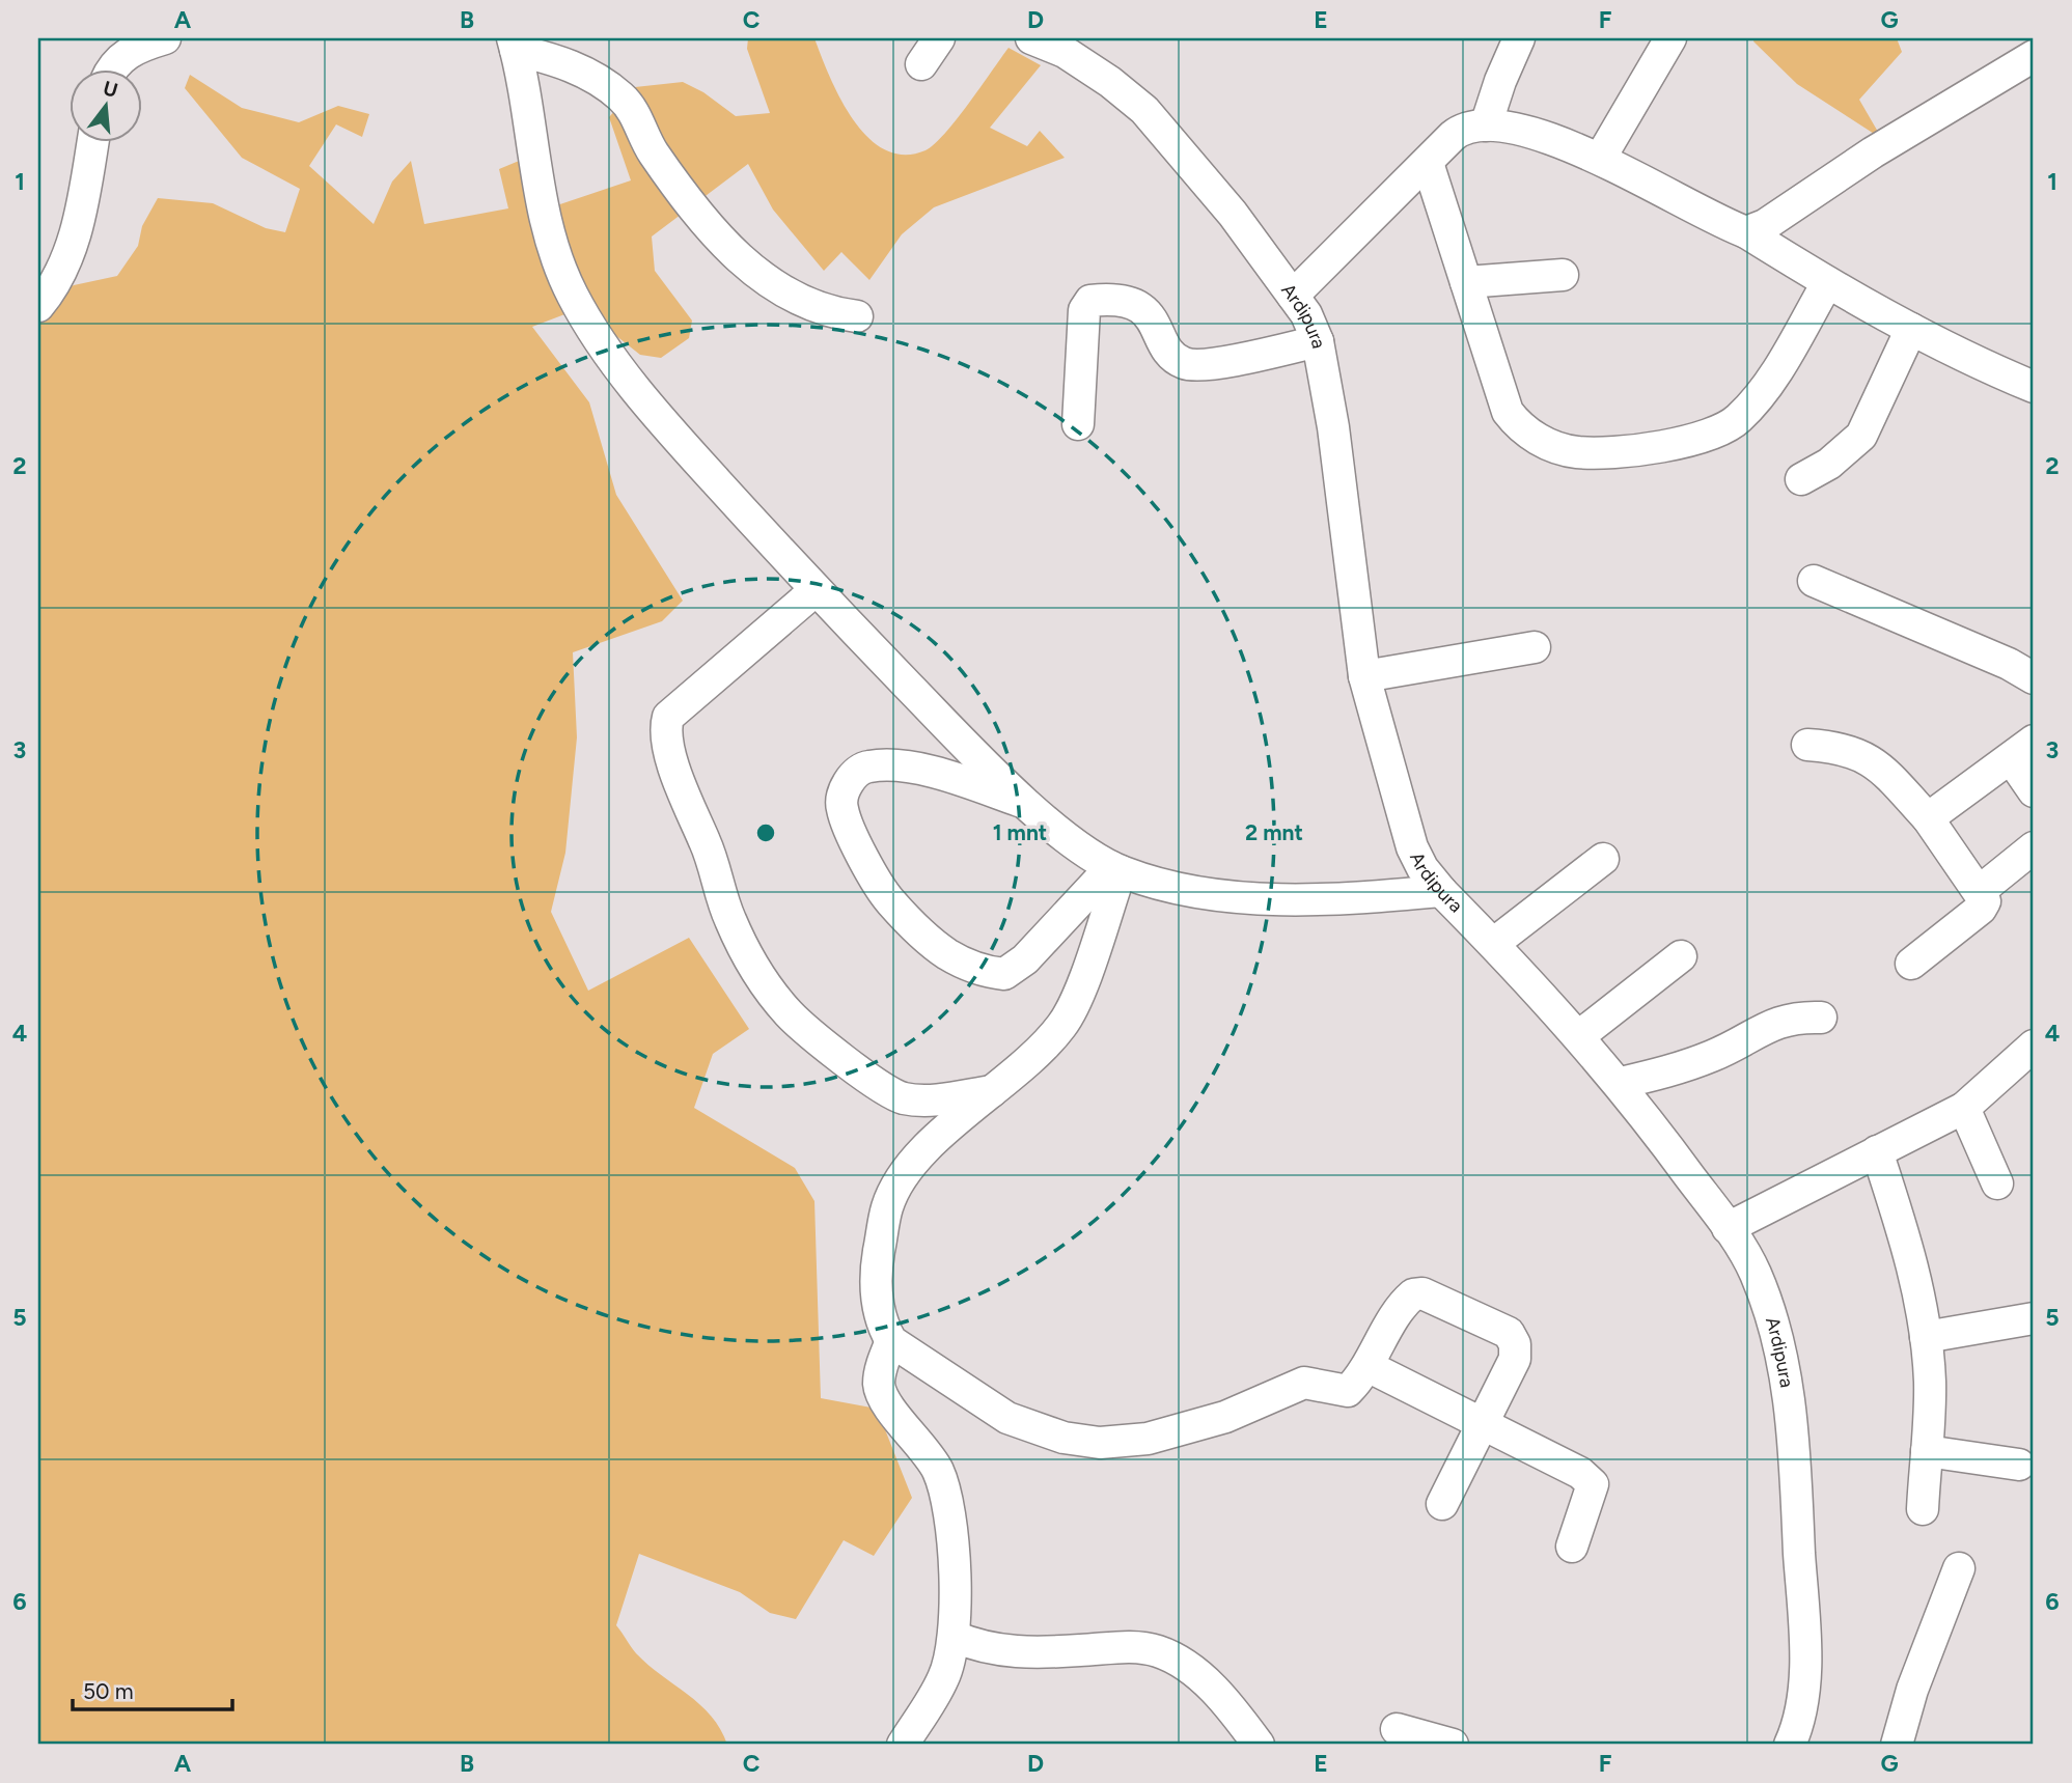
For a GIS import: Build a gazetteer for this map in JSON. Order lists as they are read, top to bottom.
{
  "streets": {
    "street": ["Ardipura"]
  },
  "scale_bar": "50 m",
  "north": "top",
  "grid": {
    "columns": [
      "A",
      "B",
      "C",
      "D",
      "E",
      "F",
      "G"
    ],
    "rows": [
      "1",
      "2",
      "3",
      "4",
      "5",
      "6"
    ]
  },
  "rings": ["1 mnt", "2 mnt"]
}
